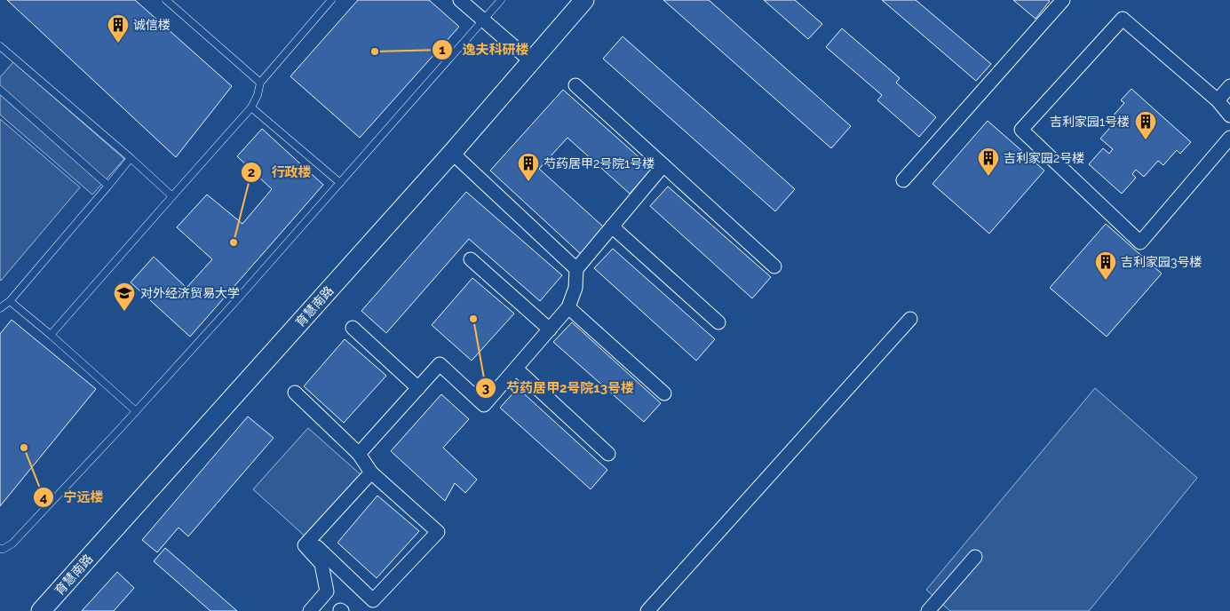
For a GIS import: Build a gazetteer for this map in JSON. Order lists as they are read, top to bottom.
{
  "streets": {
    "street": ["育慧南路"]
  },
  "places": {
    "building": [
      "诚信楼",
      "吉利家园1号楼",
      "吉利家园2号楼",
      "芍药居甲2号院1号楼",
      "吉利家园3号楼"
    ],
    "other": [
      "逸夫科研楼",
      "行政楼",
      "芍药居甲2号院13号楼",
      "宁远楼"
    ],
    "school or university": ["对外经济贸易大学"]
  }
}
